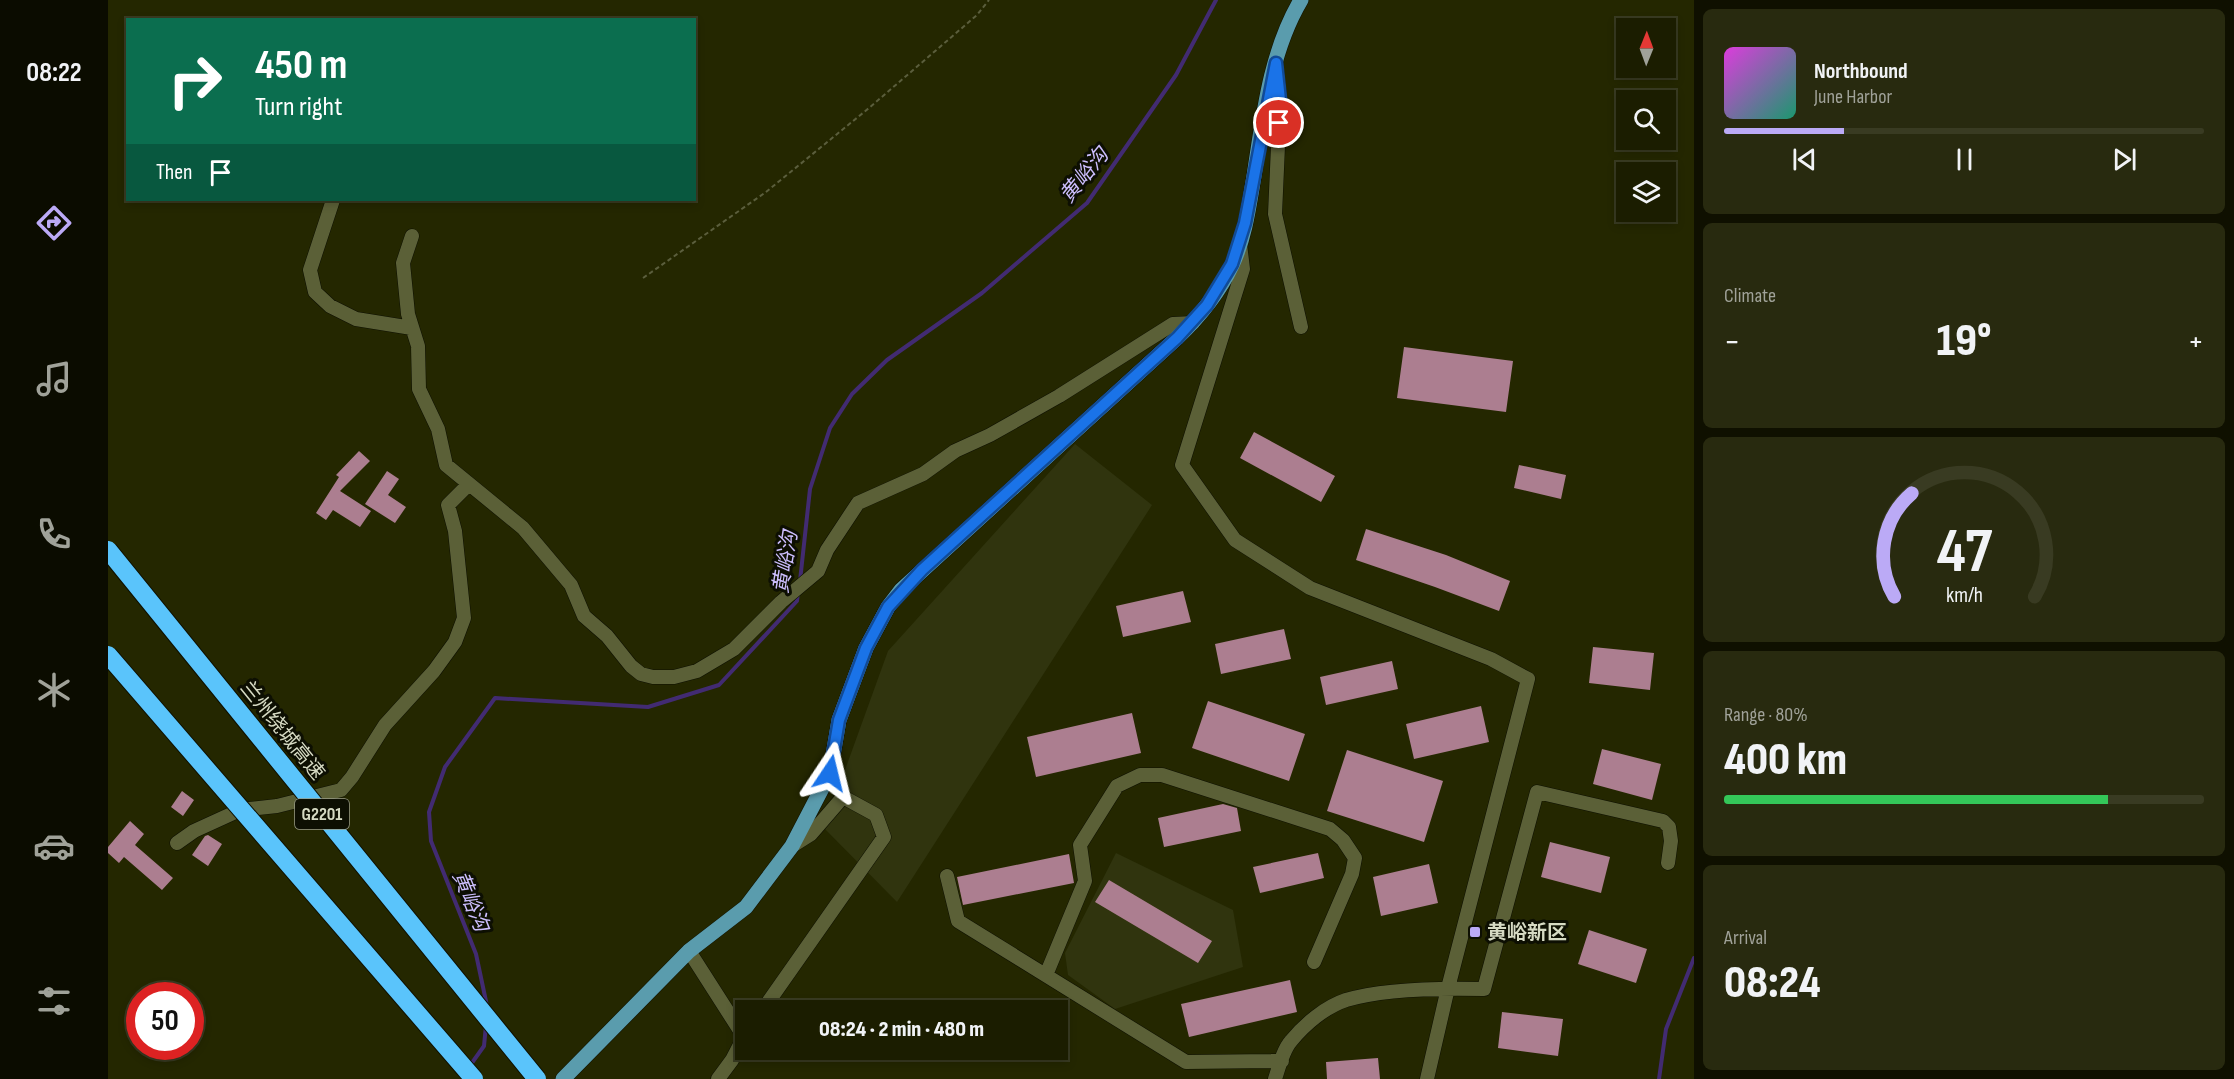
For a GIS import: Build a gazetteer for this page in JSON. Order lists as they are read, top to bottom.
{
  "streets": {
    "highway": ["兰州绕城高速", "G2201"]
  },
  "water": ["黄峪沟"],
  "places": {
    "transit": ["黄峪新区"]
  },
  "north": "top",
  "page": {
    "tabs": "08:22",
    "turn": ["450 m", "Turn right"],
    "song": ["Northbound", "June Harbor"],
    "then": "Then",
    "tile": [
      "Climate",
      ["Range · 80%", "400 km"],
      ["Arrival", "08:24"]
    ],
    "heat": ["−", "19°", "+"],
    "limit": "50",
    "trip": "08:24 · 2 min · 480 m",
    "gauge": ["47", "km/h"]
  }
}
